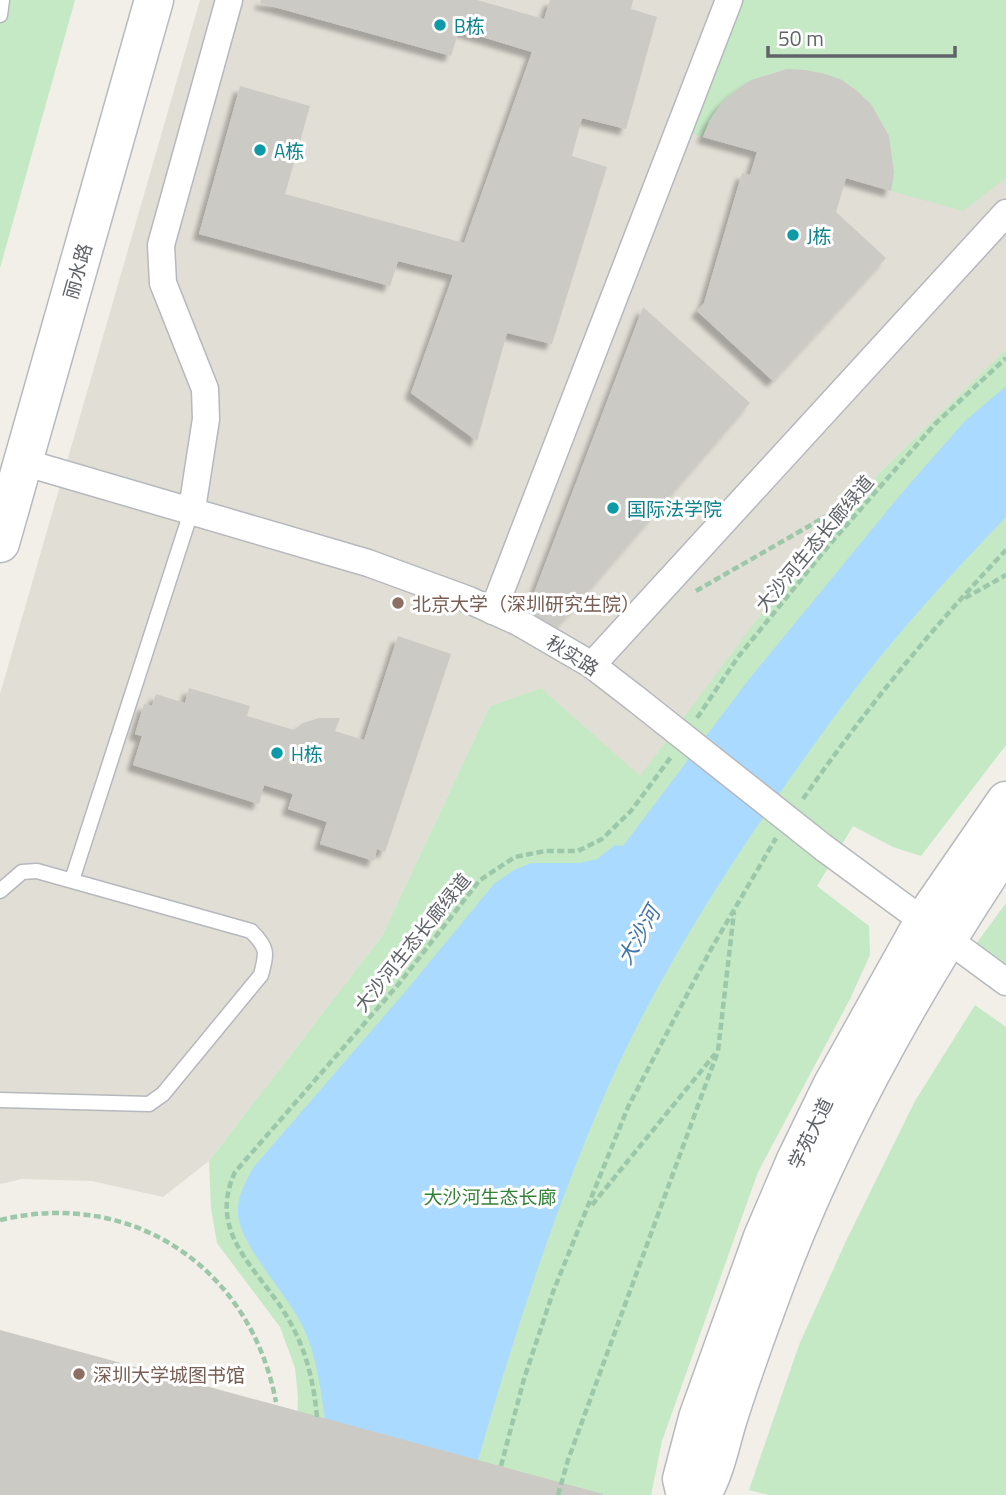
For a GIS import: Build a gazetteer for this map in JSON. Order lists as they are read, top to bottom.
{
  "streets": {
    "street": ["丽水路", "秋实路", "学苑大道"],
    "path": ["大沙河生态长廊绿道"]
  },
  "crossings": [
    ["丽水路", "秋实路"],
    ["秋实路", "学苑大道"]
  ],
  "water": ["大沙河"],
  "parks": ["大沙河生态长廊"],
  "places": [
    "B栋",
    "A栋",
    "J栋",
    "国际法学院",
    "北京大学（深圳研究生院）",
    "H栋",
    "深圳大学城图书馆"
  ],
  "scale_bar": "50 m"
}
